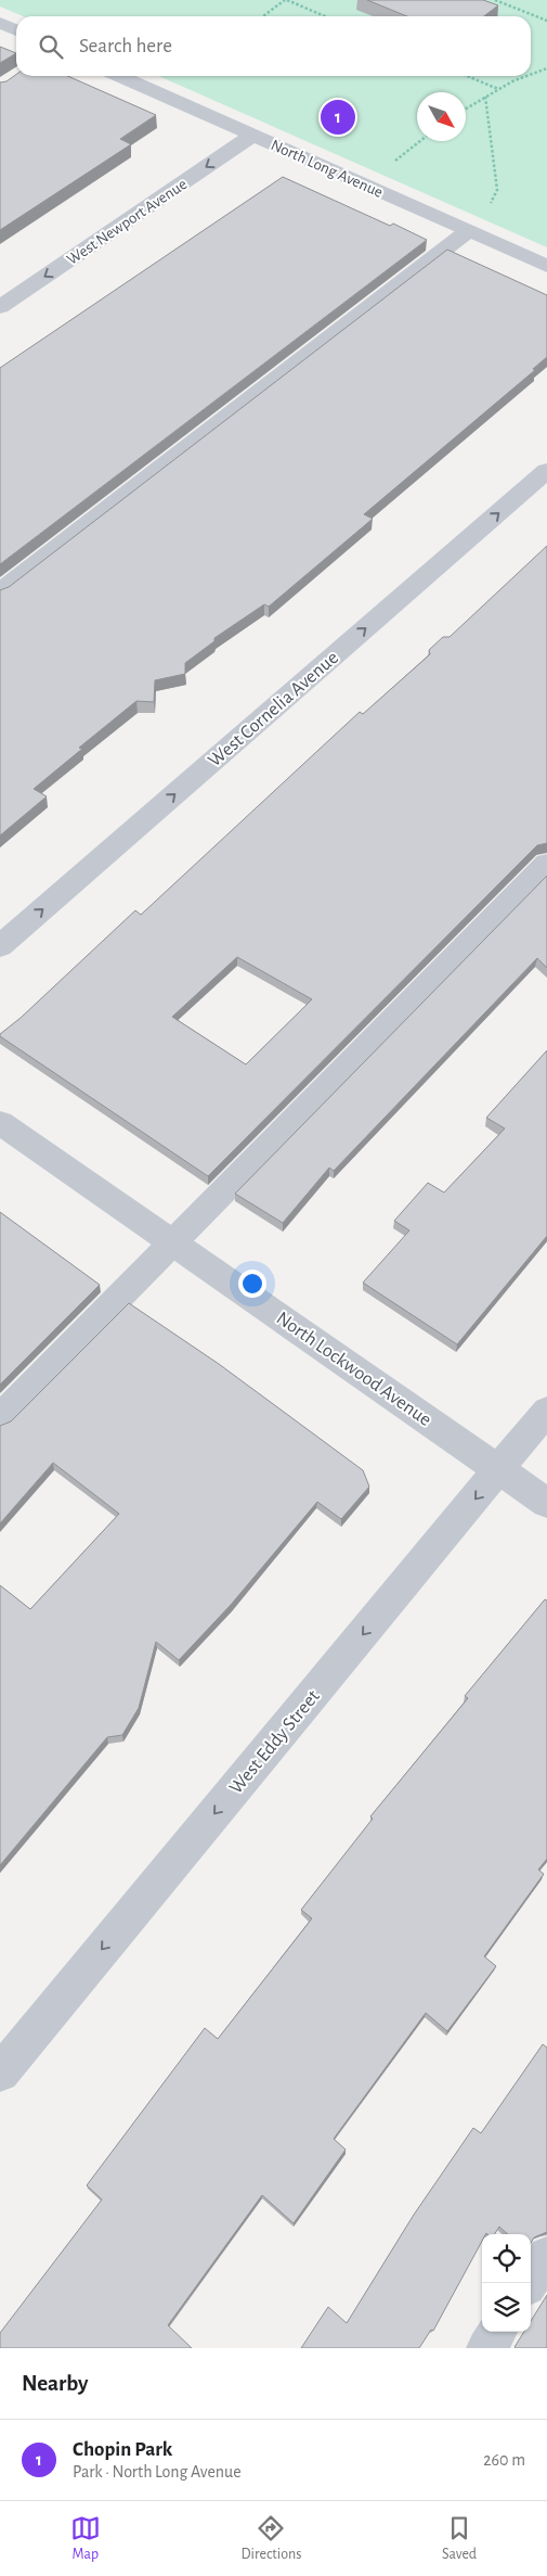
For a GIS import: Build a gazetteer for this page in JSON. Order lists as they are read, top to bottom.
{
  "streets": {
    "street": [
      "North Long Avenue",
      "West Newport Avenue",
      "West Cornelia Avenue",
      "North Lockwood Avenue",
      "West Eddy Street"
    ]
  },
  "crossings": [
    ["North Long Avenue", "West Newport Avenue"],
    ["North Lockwood Avenue", "West Eddy Street"]
  ],
  "one_way": ["West Eddy Street"],
  "north": "bottom right",
  "page": {
    "search": "Search here",
    "pins": "1",
    "heading": "Nearby",
    "list": [
      {
        "mark": "1",
        "name": "Chopin Park",
        "note": "Park · North Long Avenue",
        "value": "260 m"
      }
    ],
    "nav": ["Map", "Directions", "Saved"]
  }
}
